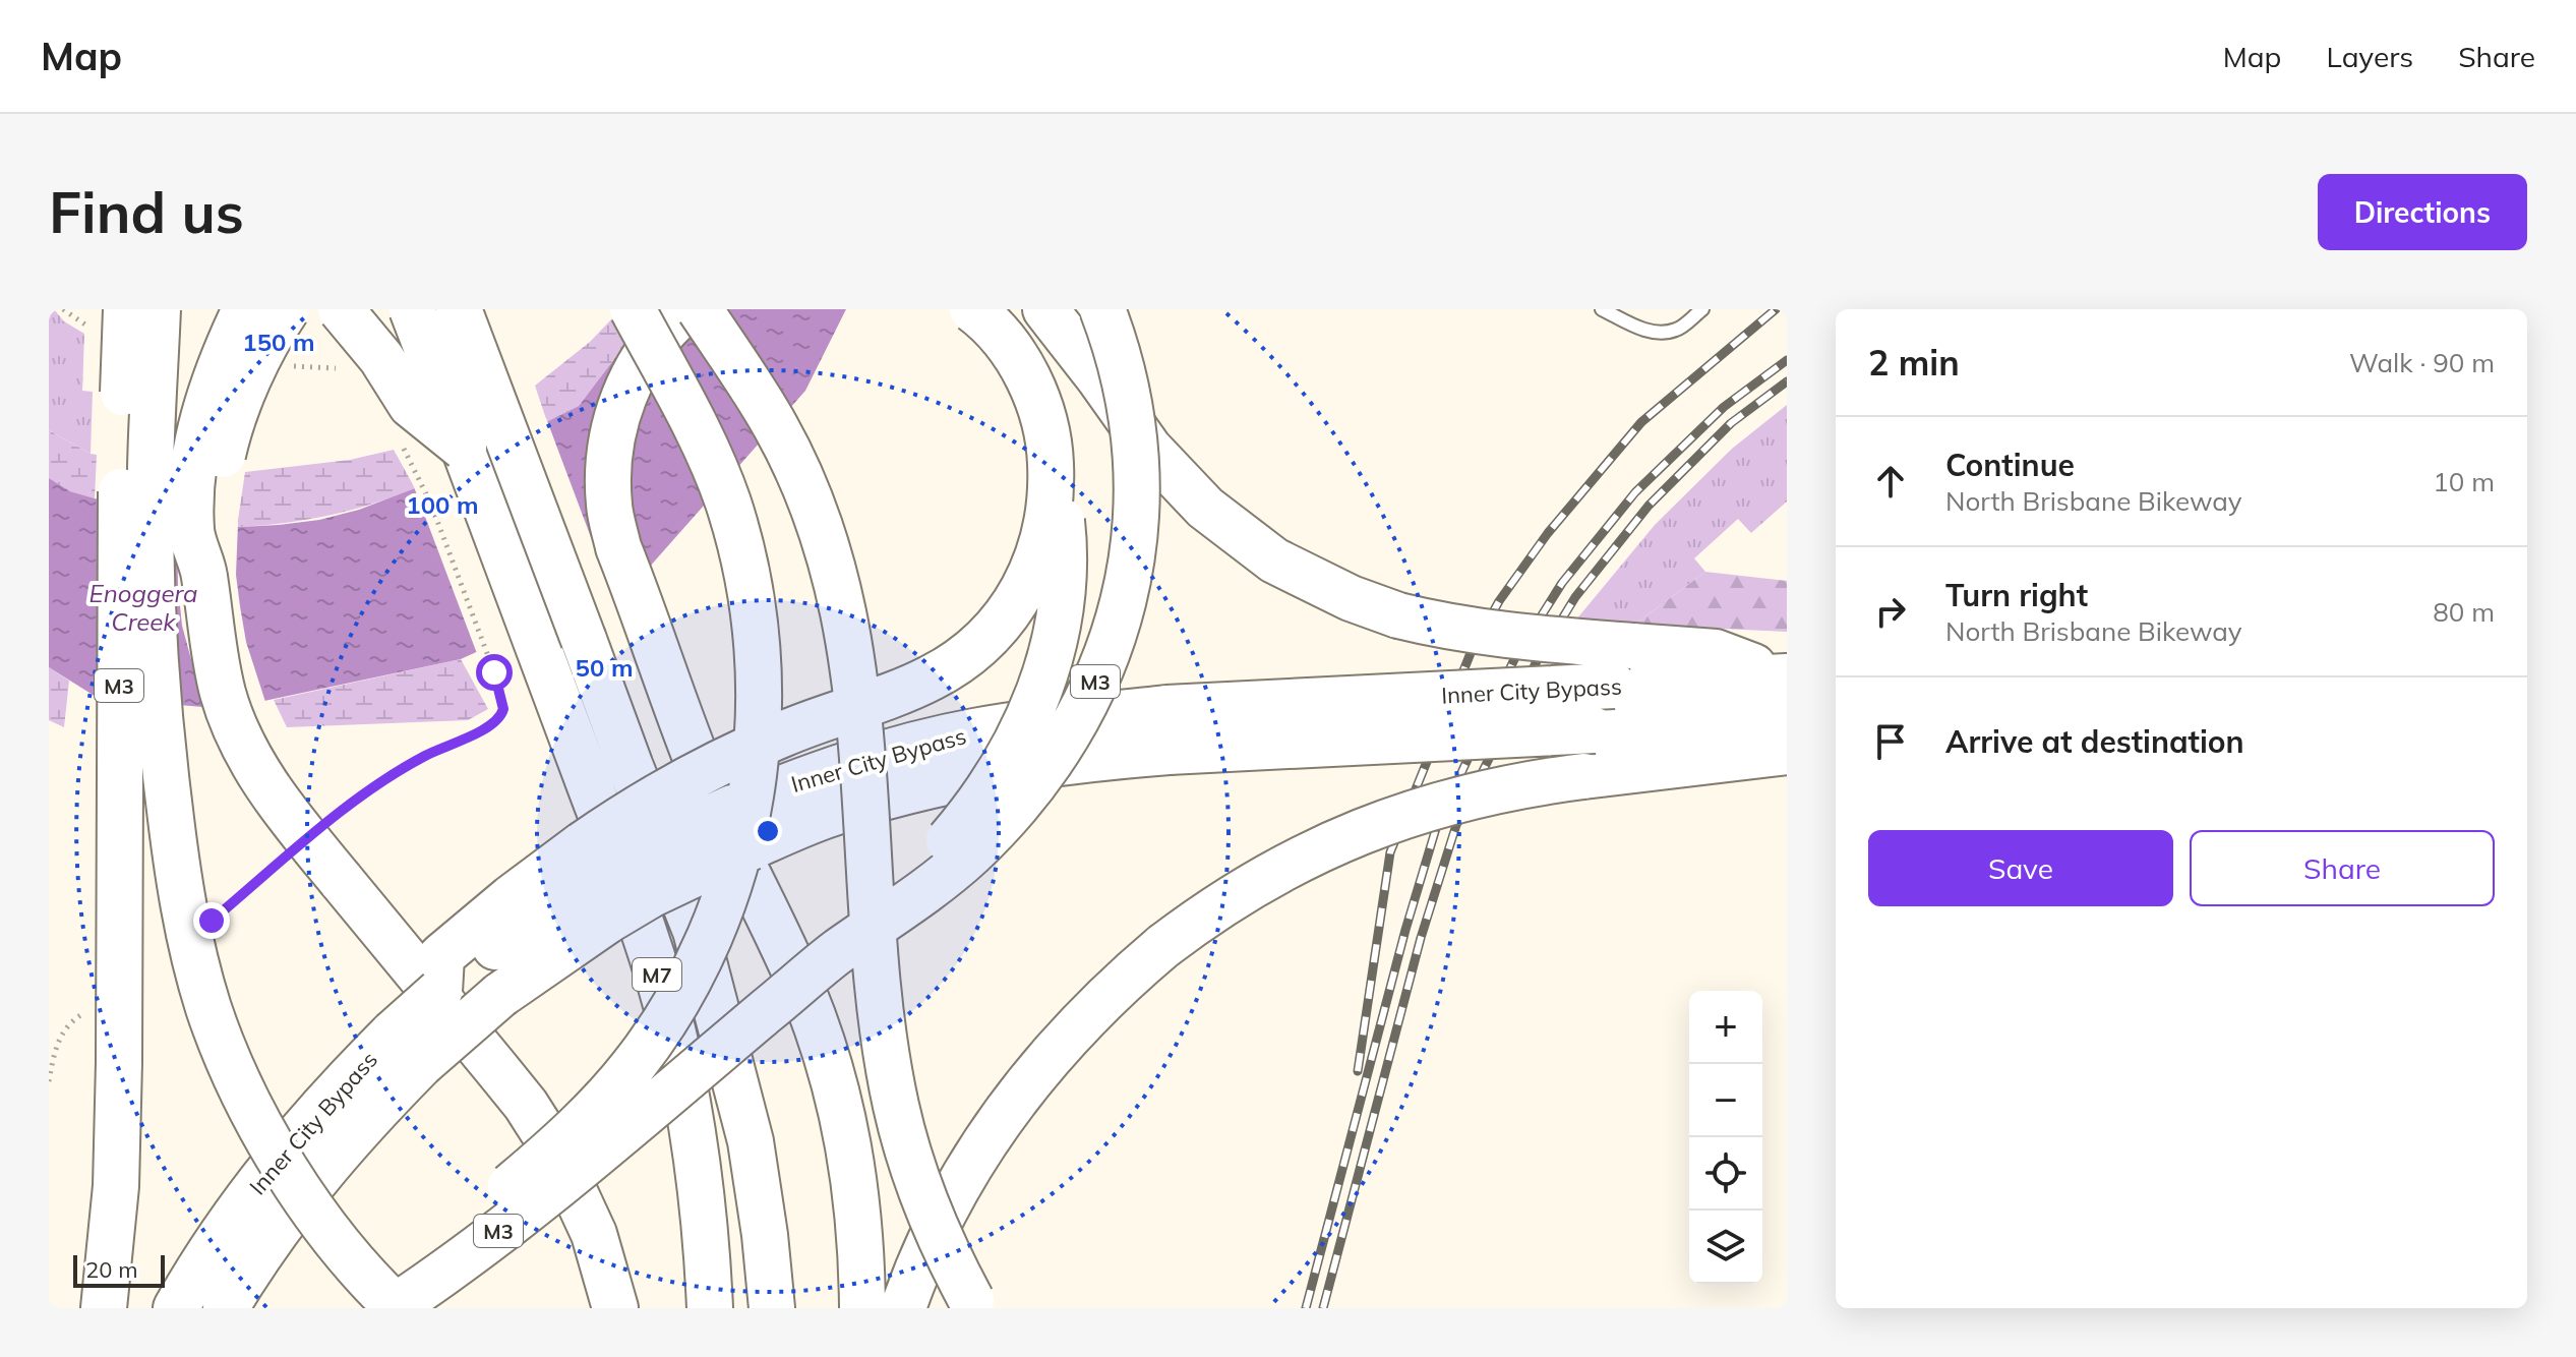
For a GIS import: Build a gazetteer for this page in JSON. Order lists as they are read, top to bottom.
{
  "streets": {
    "highway": ["M3", "Inner City Bypass", "M7"]
  },
  "water": ["Enoggera Creek"],
  "scale_bar": "20 m",
  "page": {
    "header": "Map",
    "nav": ["Map", "Layers", "Share"],
    "buttons": [
      "Directions",
      ["Save", "Share"]
    ],
    "title": "Find us",
    "heading": ["2 min", "Walk · 90 m"],
    "list": [
      ["Continue", "North Brisbane Bikeway", "10 m"],
      ["Turn right", "North Brisbane Bikeway", "80 m"],
      "Arrive at destination"
    ],
    "map_buttons": ["+", "−"],
    "scale": "20 m"
  },
  "rings": ["150 m", "100 m", "50 m"]
}
